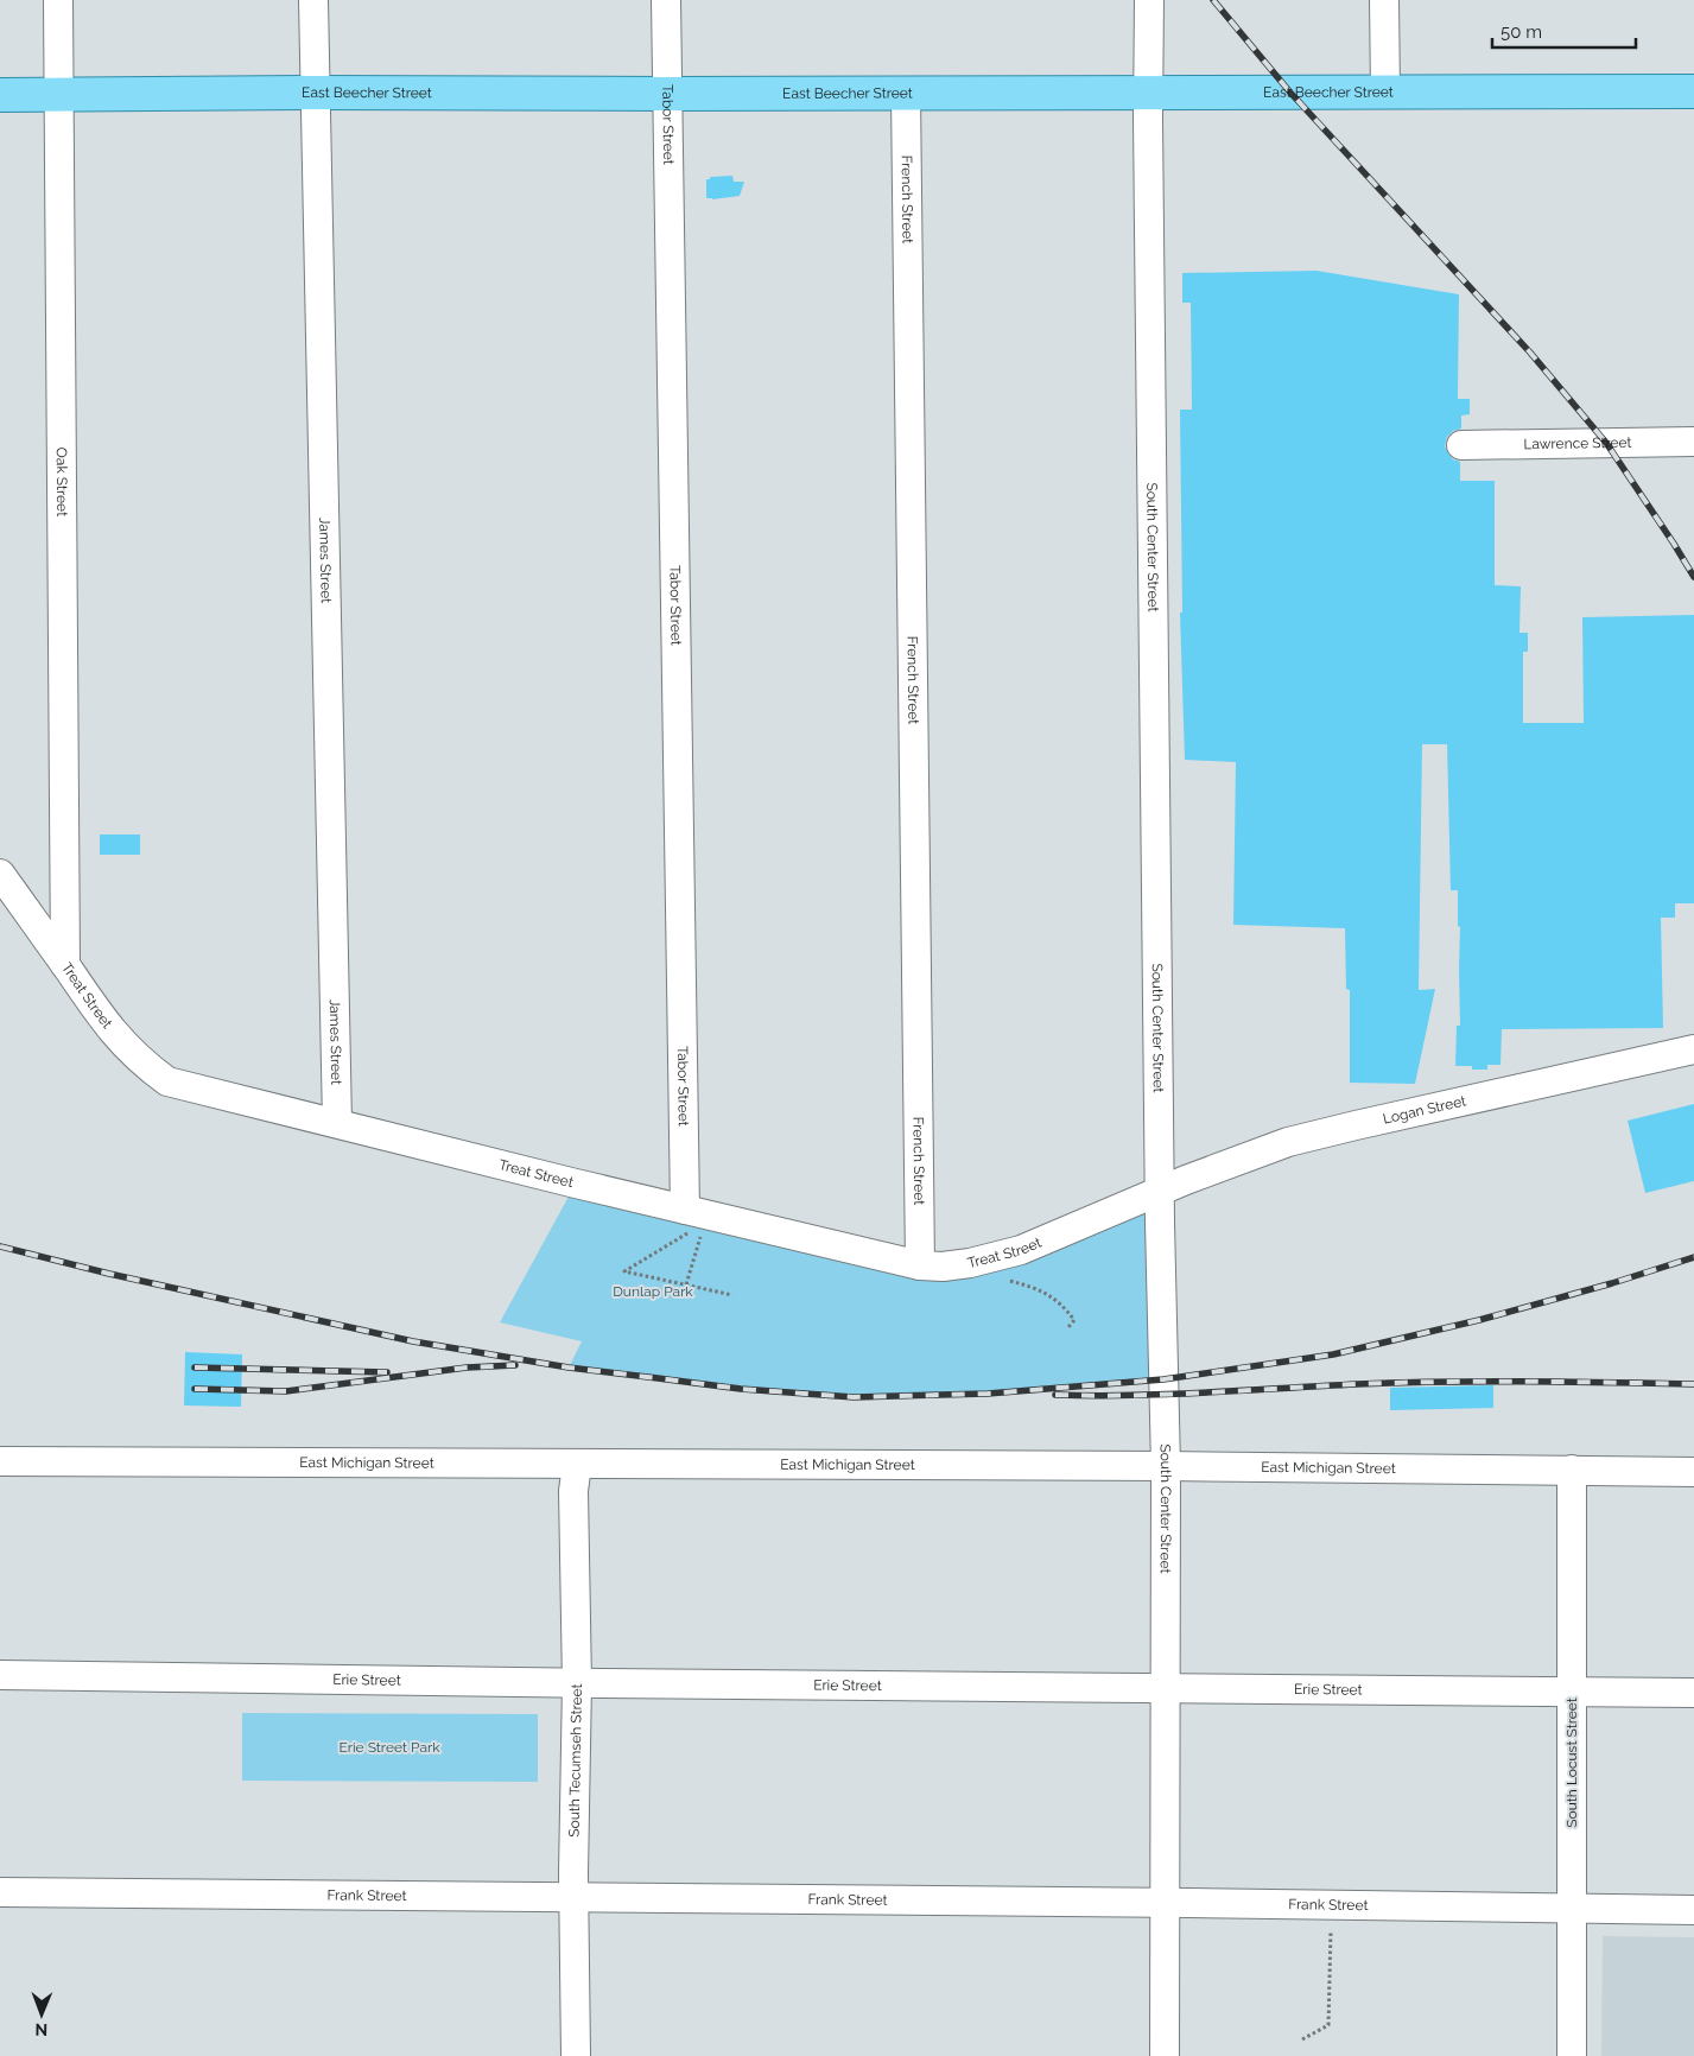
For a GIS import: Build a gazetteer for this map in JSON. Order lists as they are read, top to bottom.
{
  "streets": {
    "main road": ["East Beecher Street"],
    "street": [
      "Tabor Street",
      "French Street",
      "Lawrence Street",
      "Oak Street",
      "South Center Street",
      "James Street",
      "Treat Street",
      "Logan Street",
      "East Michigan Street",
      "Erie Street",
      "South Tecumseh Street",
      "South Locust Street",
      "Frank Street"
    ]
  },
  "crossings": [
    ["East Beecher Street", "Tabor Street"],
    ["East Beecher Street", "French Street"],
    ["East Beecher Street", "Oak Street"],
    ["East Beecher Street", "South Center Street"],
    ["East Beecher Street", "James Street"],
    ["Tabor Street", "Treat Street"],
    ["French Street", "Treat Street"],
    ["Oak Street", "Treat Street"],
    ["South Center Street", "Treat Street"],
    ["South Center Street", "Logan Street"],
    ["South Center Street", "East Michigan Street"],
    ["South Center Street", "Erie Street"],
    ["South Center Street", "Frank Street"],
    ["James Street", "Treat Street"],
    ["Treat Street", "Logan Street"],
    ["East Michigan Street", "South Tecumseh Street"],
    ["East Michigan Street", "South Locust Street"],
    ["Erie Street", "South Tecumseh Street"],
    ["Erie Street", "South Locust Street"],
    ["South Tecumseh Street", "Frank Street"],
    ["South Locust Street", "Frank Street"]
  ],
  "parks": ["Dunlap Park", "Erie Street Park"],
  "scale_bar": "50 m",
  "north": "bottom"
}
